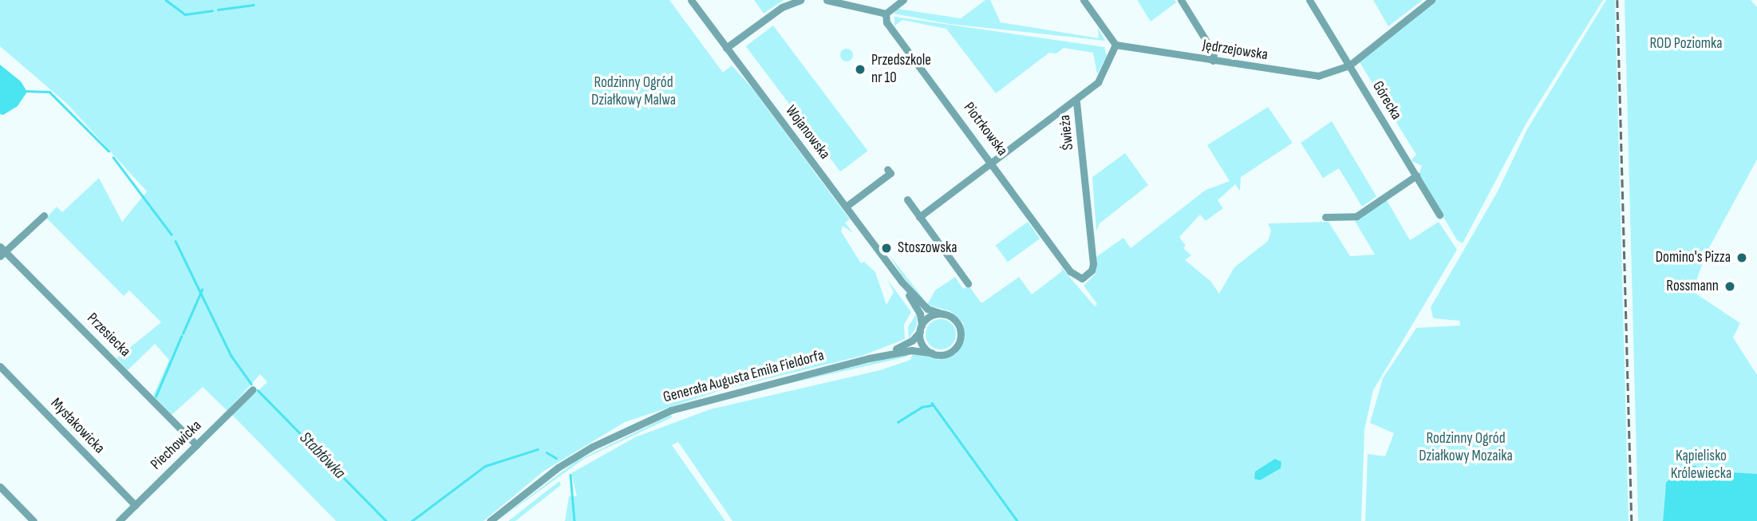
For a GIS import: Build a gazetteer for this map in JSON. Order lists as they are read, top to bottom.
{
  "streets": {
    "street": [
      "Jędrzejowska",
      "Górecka",
      "Piotrkowska",
      "Wojanowska",
      "Świeża",
      "Przesiecka",
      "Generała Augusta Emila Fieldorfa",
      "Mysłakowicka",
      "Piechowicka"
    ]
  },
  "crossings": [
    ["Jędrzejowska", "Górecka"],
    ["Jędrzejowska", "Świeża"],
    ["Piotrkowska", "Świeża"],
    ["Wojanowska", "Generała Augusta Emila Fieldorfa"],
    ["Przesiecka", "Piechowicka"],
    ["Mysłakowicka", "Piechowicka"]
  ],
  "water": ["Stabłówka"],
  "parks": [
    "ROD Poziomka",
    "Rodzinny Ogród Działkowy Malwa",
    "Rodzinny Ogród Działkowy Mozaika",
    "Kąpielisko Królewiecka"
  ],
  "places": [
    "Przedszkole nr 10",
    "Stoszowska",
    "Domino's Pizza",
    "Rossmann"
  ]
}
